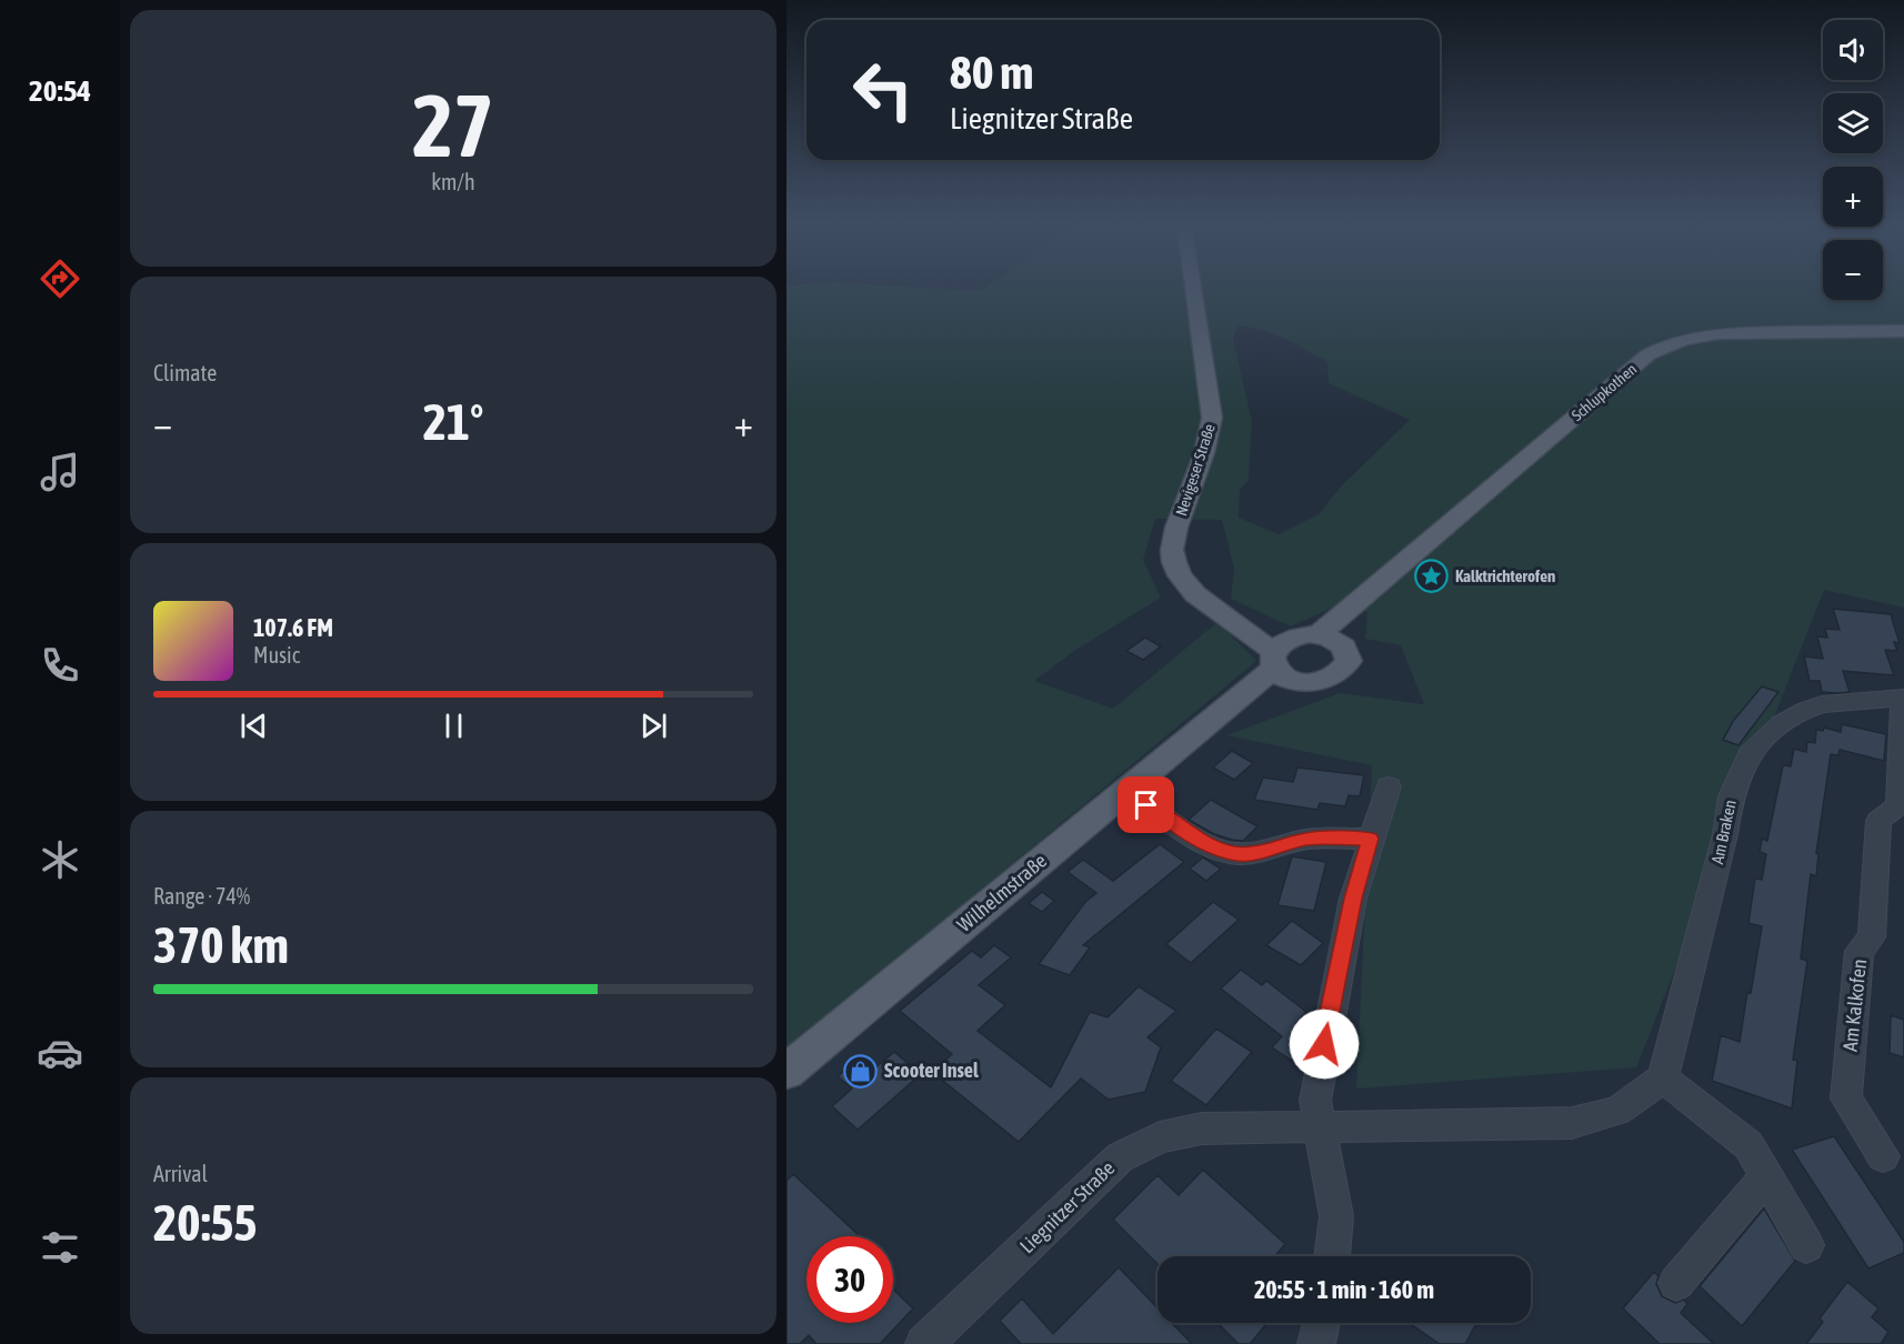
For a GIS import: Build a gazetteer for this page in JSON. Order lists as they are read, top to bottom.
{
  "streets": {
    "main road": ["Schlupkothen", "Nevigeser Straße", "Wilhelmstraße"],
    "street": ["Am Braken", "Am Kalkofen", "Liegnitzer Straße"]
  },
  "crossings": [
    ["Schlupkothen", "Nevigeser Straße"],
    ["Schlupkothen", "Wilhelmstraße"],
    ["Nevigeser Straße", "Wilhelmstraße"],
    ["Am Braken", "Am Kalkofen"]
  ],
  "places": {
    "place": ["Kalktrichterofen"],
    "shop": ["Scooter Insel"]
  },
  "page": {
    "tabs": "20:54",
    "tile": [
      ["27", "km/h"],
      "Climate",
      ["Range · 74%", "370 km"],
      ["Arrival", "20:55"]
    ],
    "map_buttons": ["+", "−"],
    "turn": ["80 m", "Liegnitzer Straße"],
    "heat": ["−", "21°", "+"],
    "song": ["107.6 FM", "Music"],
    "limit": "30",
    "trip": "20:55 · 1 min · 160 m"
  }
}
